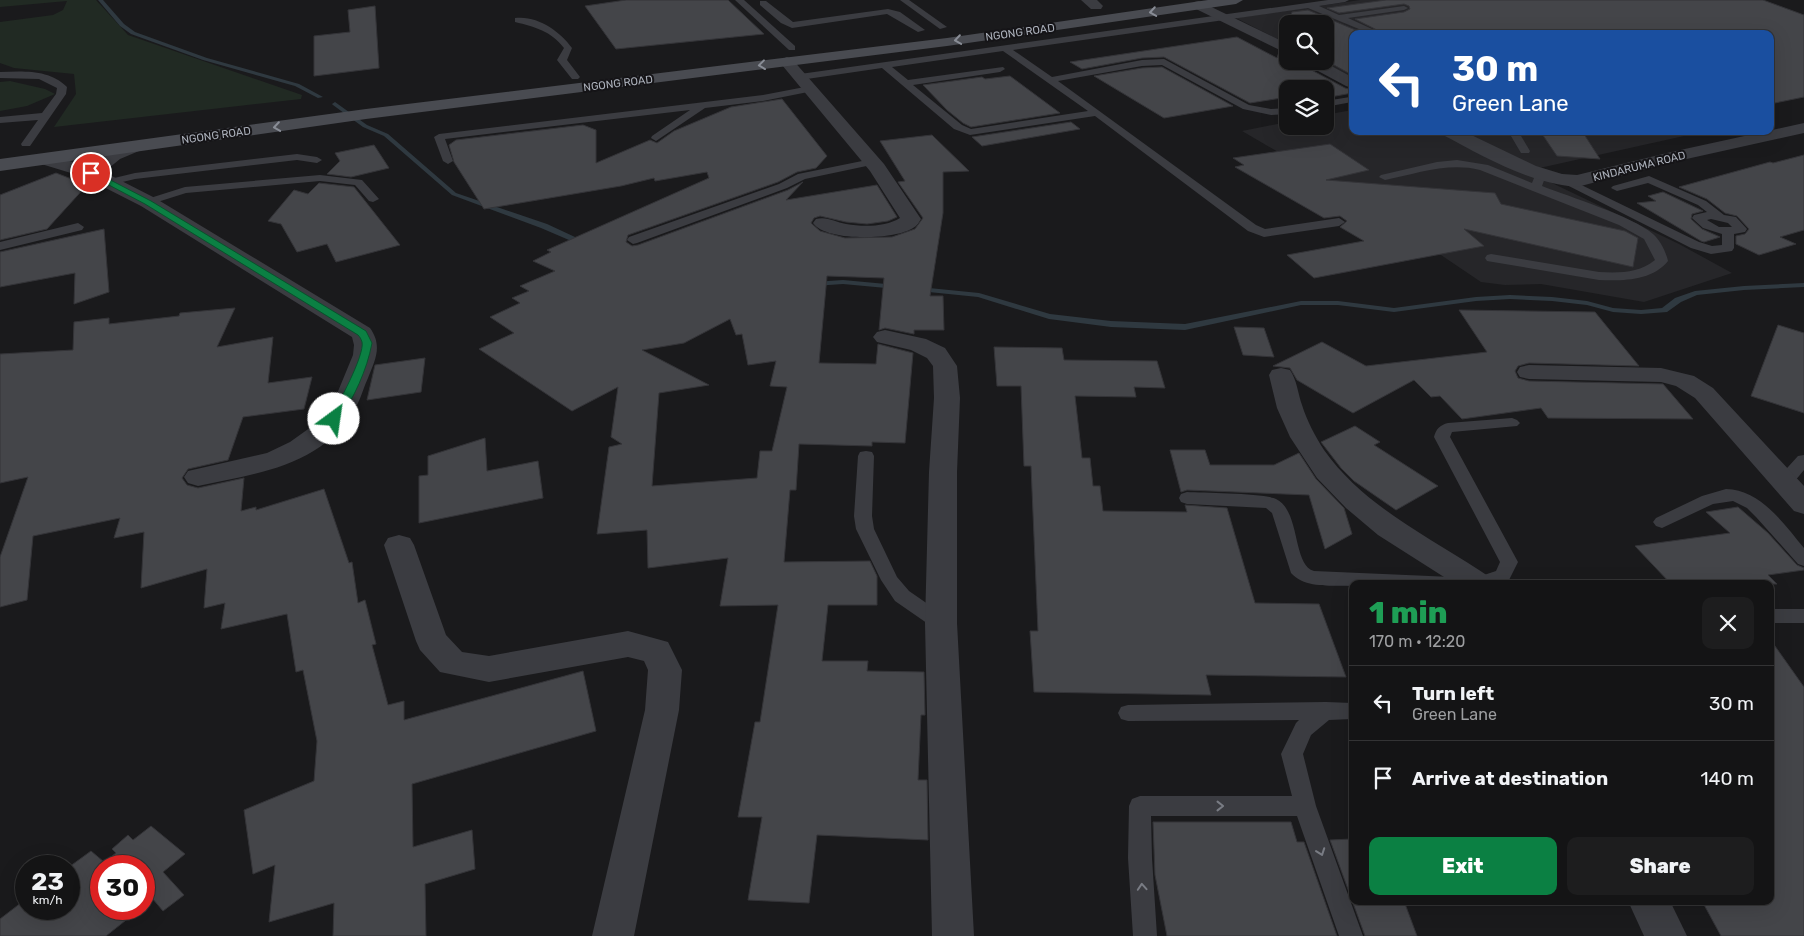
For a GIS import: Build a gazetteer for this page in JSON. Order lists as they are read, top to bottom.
{
  "streets": {
    "main road": ["NGONG ROAD"],
    "street": ["KINDARUMA ROAD"]
  },
  "page": {
    "turn": ["30 m", "Green Lane"],
    "heading": ["1 min", "170 m · 12:20"],
    "list": [
      {
        "name": "Turn left",
        "note": "Green Lane",
        "value": "30 m"
      },
      {
        "name": "Arrive at destination",
        "value": "140 m"
      }
    ],
    "buttons": ["Exit", "Share"],
    "speed": "23 km/h",
    "limit": "30"
  }
}
